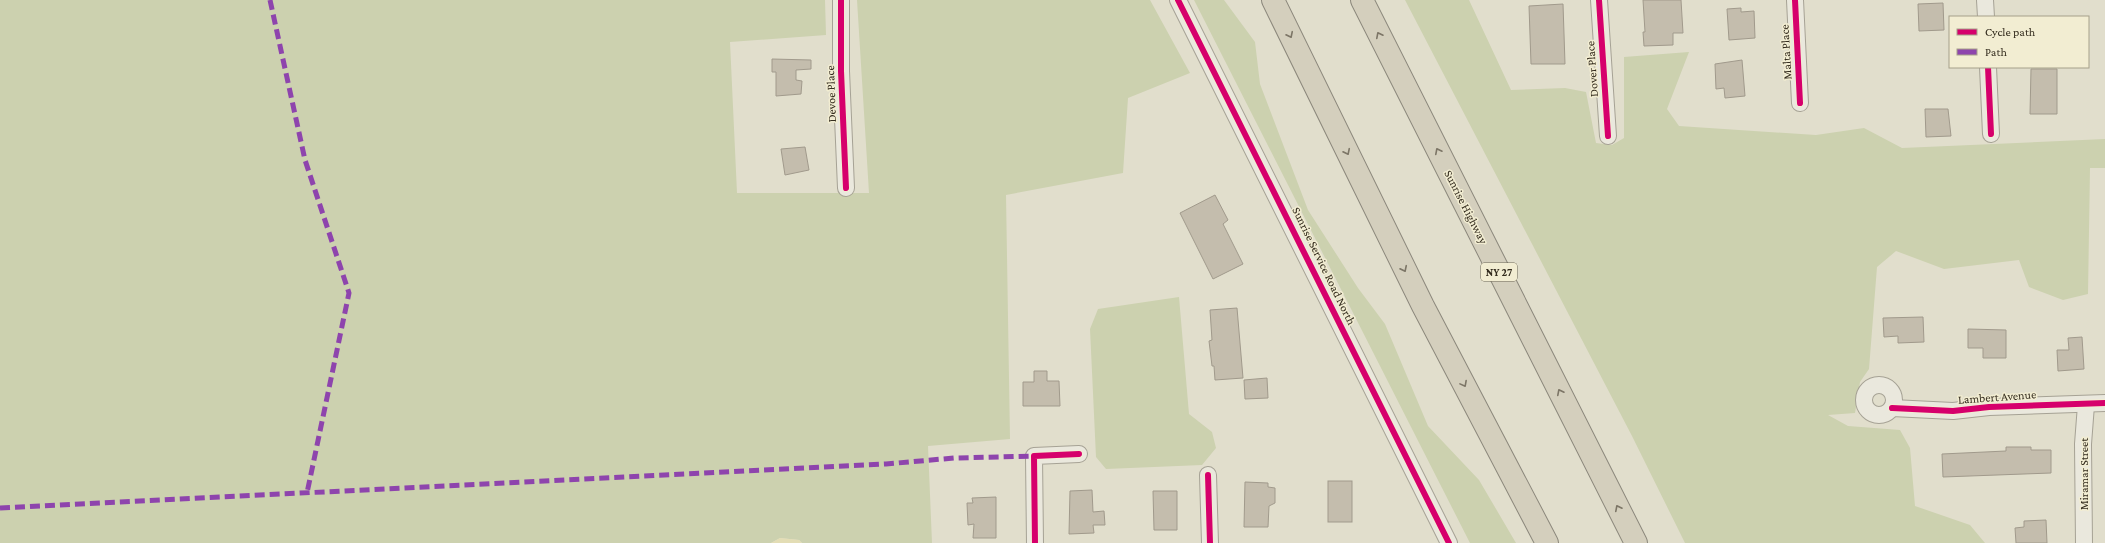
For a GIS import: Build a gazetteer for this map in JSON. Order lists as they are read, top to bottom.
{
  "streets": {
    "highway": ["Sunrise Highway", "NY 27"],
    "street": [
      "Malta Place",
      "Dover Place",
      "Devoe Place",
      "Sunrise Service Road North",
      "Lambert Avenue",
      "Miramar Street"
    ]
  },
  "crossings": [
    ["Lambert Avenue", "Miramar Street"]
  ],
  "legend": ["Cycle path", "Path"]
}
